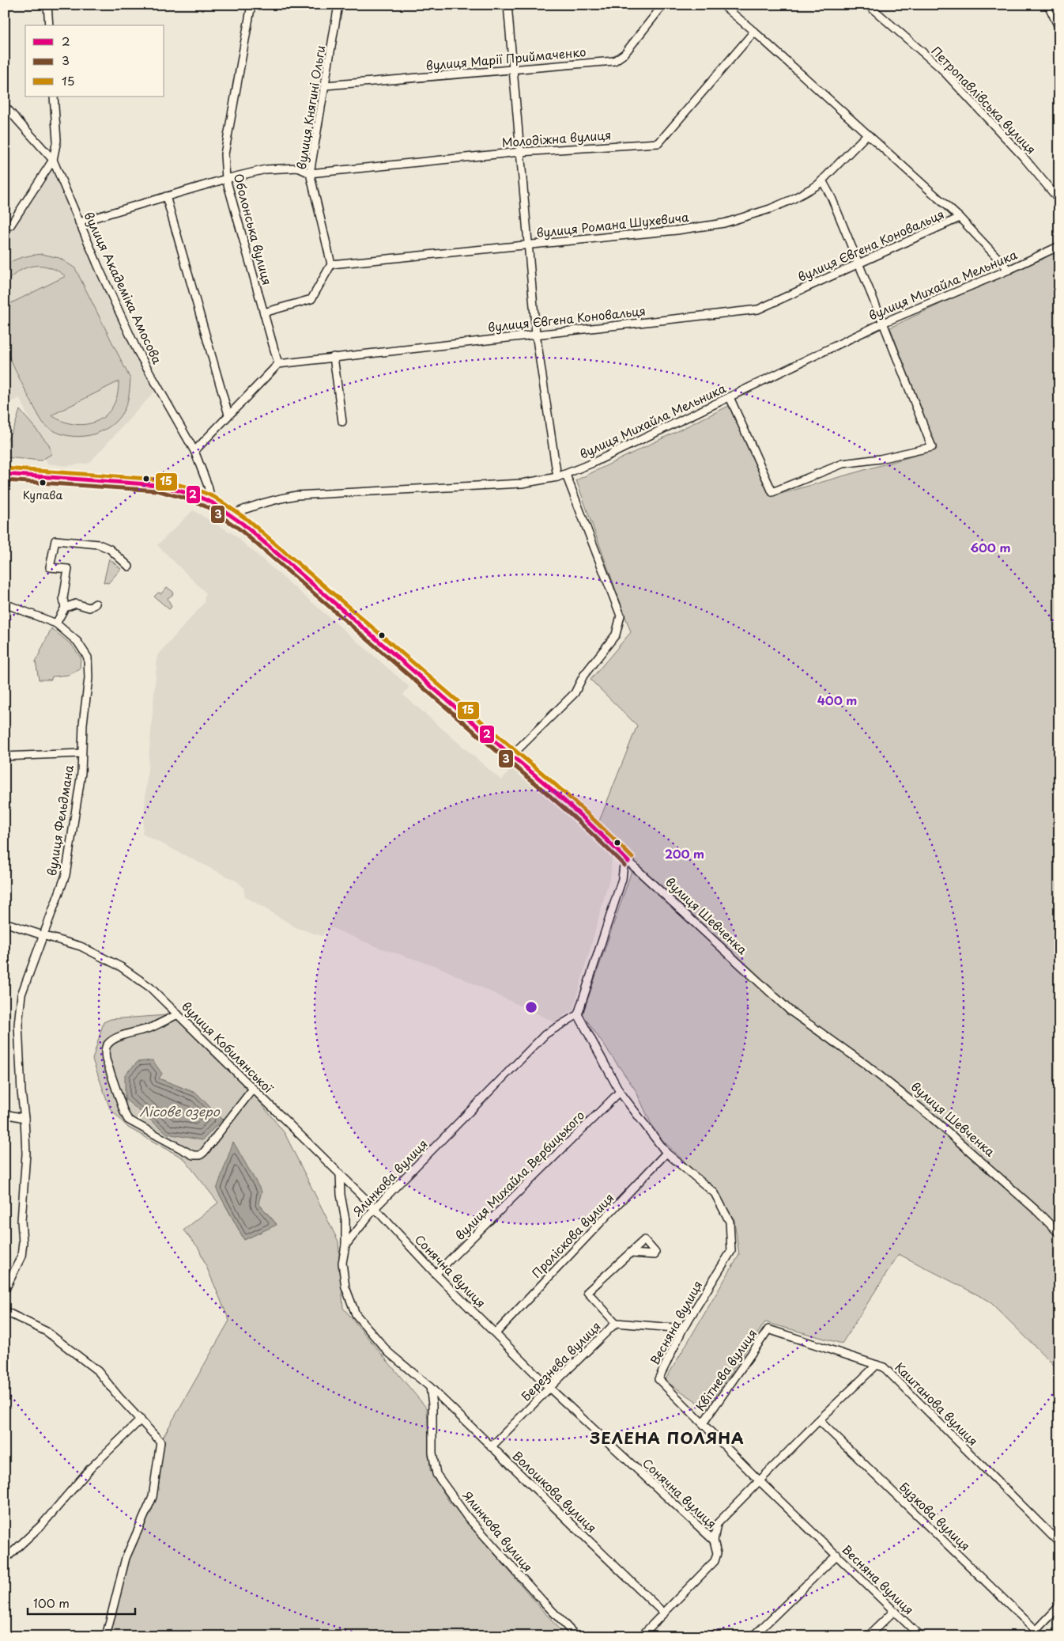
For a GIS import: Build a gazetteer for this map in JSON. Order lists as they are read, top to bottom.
{
  "streets": {
    "street": [
      "вулиця Марії Приймаченко",
      "Петропавлівська вулиця",
      "вулиця Княгині Ольги",
      "Молодіжна вулиця",
      "вулиця Романа Шухевича",
      "Оболонська вулиця",
      "вулиця Євгена Коновальця",
      "вулиця Михайла Мельника",
      "вулиця Академіка Амосова",
      "вулиця Фельдмана",
      "вулиця Шевченка",
      "вулиця Кобилянської",
      "вулиця Михайла Вербицького",
      "Ялинкова вулиця",
      "Проліскова вулиця",
      "Сонячна вулиця",
      "Весняна вулиця",
      "Березнева вулиця",
      "Квітнева вулиця",
      "Каштанова вулиця",
      "Волошкова вулиця",
      "Бузкова вулиця"
    ]
  },
  "crossings": [
    ["вулиця Марії Приймаченко", "вулиця Княгині Ольги"],
    ["вулиця Княгині Ольги", "Молодіжна вулиця"],
    ["вулиця Княгині Ольги", "вулиця Романа Шухевича"],
    ["Молодіжна вулиця", "вулиця Євгена Коновальця"],
    ["вулиця Романа Шухевича", "вулиця Євгена Коновальця"],
    ["Оболонська вулиця", "вулиця Євгена Коновальця"],
    ["вулиця Євгена Коновальця", "вулиця Михайла Мельника"],
    ["вулиця Михайла Мельника", "вулиця Шевченка"],
    ["вулиця Академіка Амосова", "вулиця Шевченка"],
    ["вулиця Фельдмана", "вулиця Кобилянської"],
    ["вулиця Кобилянської", "Ялинкова вулиця"],
    ["вулиця Кобилянської", "Сонячна вулиця"],
    ["вулиця Михайла Вербицького", "Сонячна вулиця"],
    ["вулиця Михайла Вербицького", "Весняна вулиця"],
    ["Ялинкова вулиця", "Сонячна вулиця"],
    ["Ялинкова вулиця", "Весняна вулиця"],
    ["Ялинкова вулиця", "Волошкова вулиця"],
    ["Проліскова вулиця", "Сонячна вулиця"],
    ["Проліскова вулиця", "Весняна вулиця"],
    ["Сонячна вулиця", "Весняна вулиця"],
    ["Сонячна вулиця", "Березнева вулиця"],
    ["Сонячна вулиця", "Каштанова вулиця"],
    ["Сонячна вулиця", "Бузкова вулиця"],
    ["Весняна вулиця", "Березнева вулиця"],
    ["Весняна вулиця", "Квітнева вулиця"],
    ["Березнева вулиця", "Волошкова вулиця"],
    ["Квітнева вулиця", "Каштанова вулиця"]
  ],
  "districts": ["ЗЕЛЕНА ПОЛЯНА"],
  "water": ["Лісове озеро"],
  "places": ["Купава"],
  "lines": ["transit line 15", "transit line 2", "transit line 3"],
  "legend": ["2", "3", "15"],
  "scale_bar": "100 m",
  "rings": ["600 m", "400 m", "200 m"]
}
